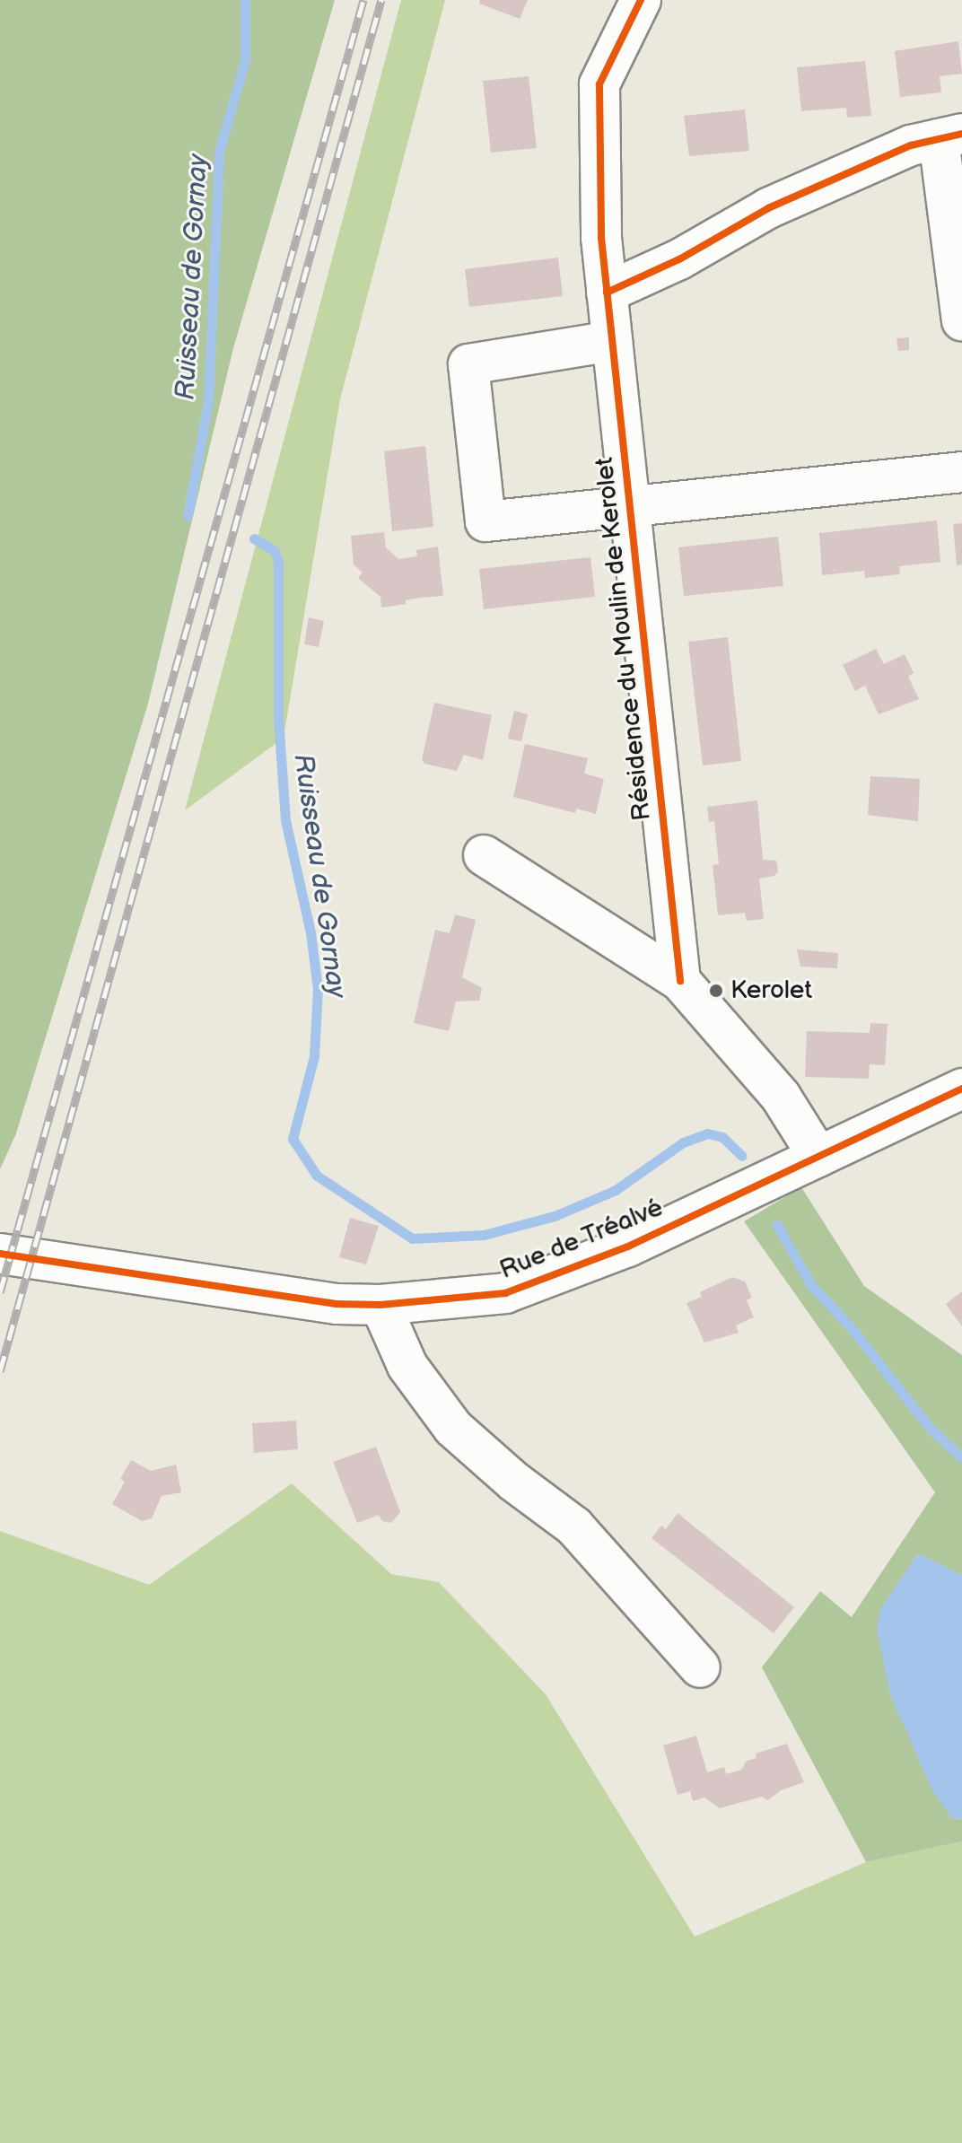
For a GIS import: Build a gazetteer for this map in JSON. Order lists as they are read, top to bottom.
{
  "streets": {
    "street": ["Résidence du Moulin de Kerolet", "Rue de Tréalvé"]
  },
  "water": ["Ruisseau de Gornay"],
  "places": ["Kerolet"]
}
